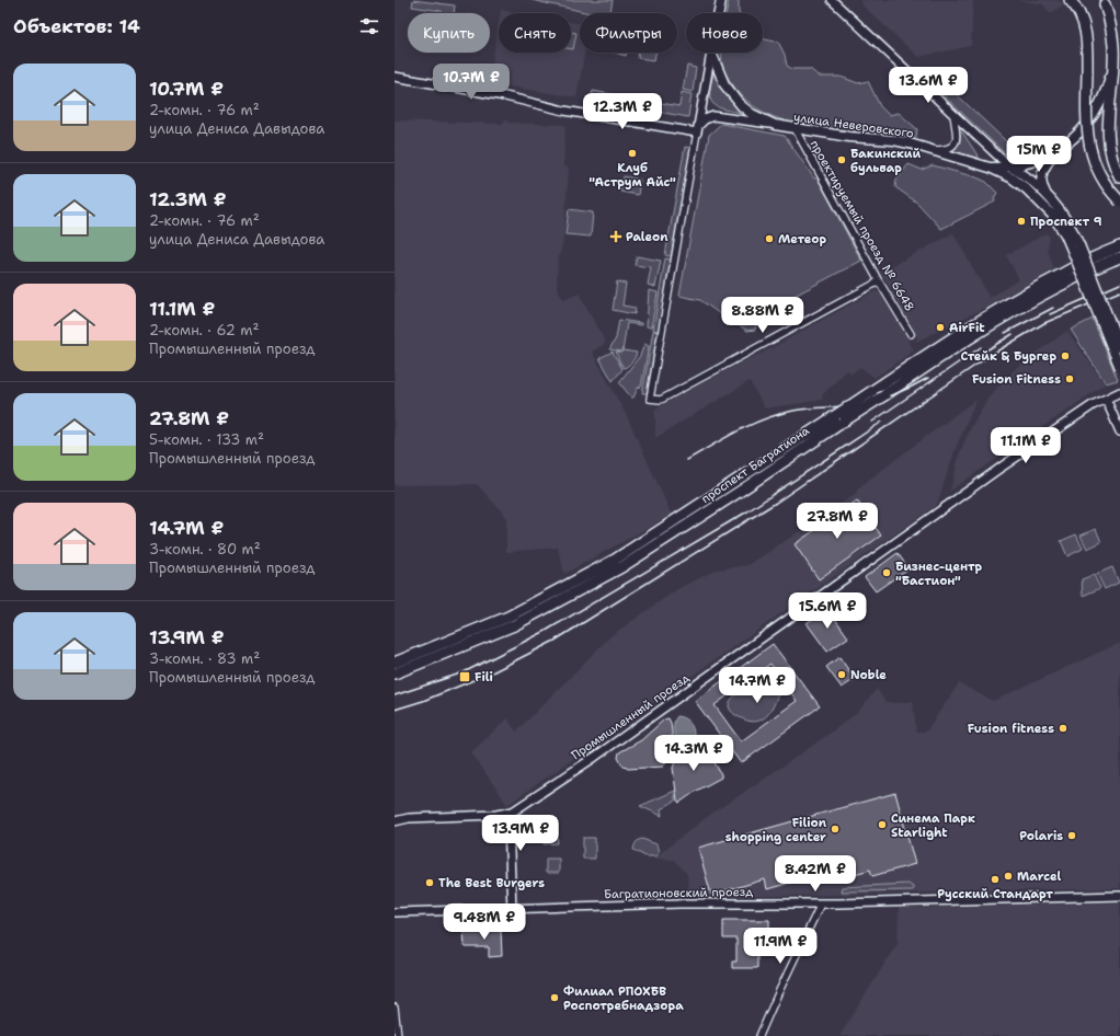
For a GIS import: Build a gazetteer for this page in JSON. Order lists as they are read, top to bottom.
{
  "streets": {
    "main road": ["улица Неверовского", "проспект Багратиона"],
    "street": ["проектируемый проезд № 6648", "Промышленный проезд", "Багратионовский проезд"]
  },
  "crossings": [
    ["улица Неверовского", "проектируемый проезд № 6648"]
  ],
  "places": {
    "other": [
      "Клуб \"Аструм Айс\"",
      "Бакинский бульвар",
      "Проспект 9",
      "Метеор",
      "AirFit",
      "Стейк & Бургер",
      "Fusion Fitness",
      "Бизнес-центр \"Бастион\"",
      "Noble",
      "Fusion fitness",
      "Синема Парк Starlight",
      "Filion shopping center",
      "Polaris",
      "Marcel",
      "Русский Стандарт",
      "The Best Burgers",
      "Филиал РПОХБВ Роспотребнадзора"
    ],
    "health": ["Paleon"],
    "transit": ["Fili"]
  },
  "page": {
    "heading": "Объектов: 14",
    "chip": [
      "Купить",
      "Снять",
      "Фильтры",
      "Новое"
    ],
    "list": [
      {
        "name": "10.7M ₽",
        "note": "2-комн. · 76 m² · улица Дениса Давыдова"
      },
      {
        "name": "12.3M ₽",
        "note": "2-комн. · 76 m² · улица Дениса Давыдова"
      },
      {
        "name": "11.1M ₽",
        "note": "2-комн. · 62 m² · Промышленный проезд"
      },
      {
        "name": "27.8M ₽",
        "note": "5-комн. · 133 m² · Промышленный проезд"
      },
      {
        "name": "14.7M ₽",
        "note": "3-комн. · 80 m² · Промышленный проезд"
      },
      {
        "name": "13.9M ₽",
        "note": "3-комн. · 83 m² · Промышленный проезд"
      }
    ],
    "price": [
      "10.7M ₽",
      "13.6M ₽",
      "12.3M ₽",
      "15M ₽",
      "8.88M ₽",
      "11.1M ₽",
      "27.8M ₽",
      "15.6M ₽",
      "14.7M ₽",
      "14.3M ₽",
      "13.9M ₽",
      "8.42M ₽",
      "9.48M ₽",
      "11.9M ₽"
    ]
  }
}
